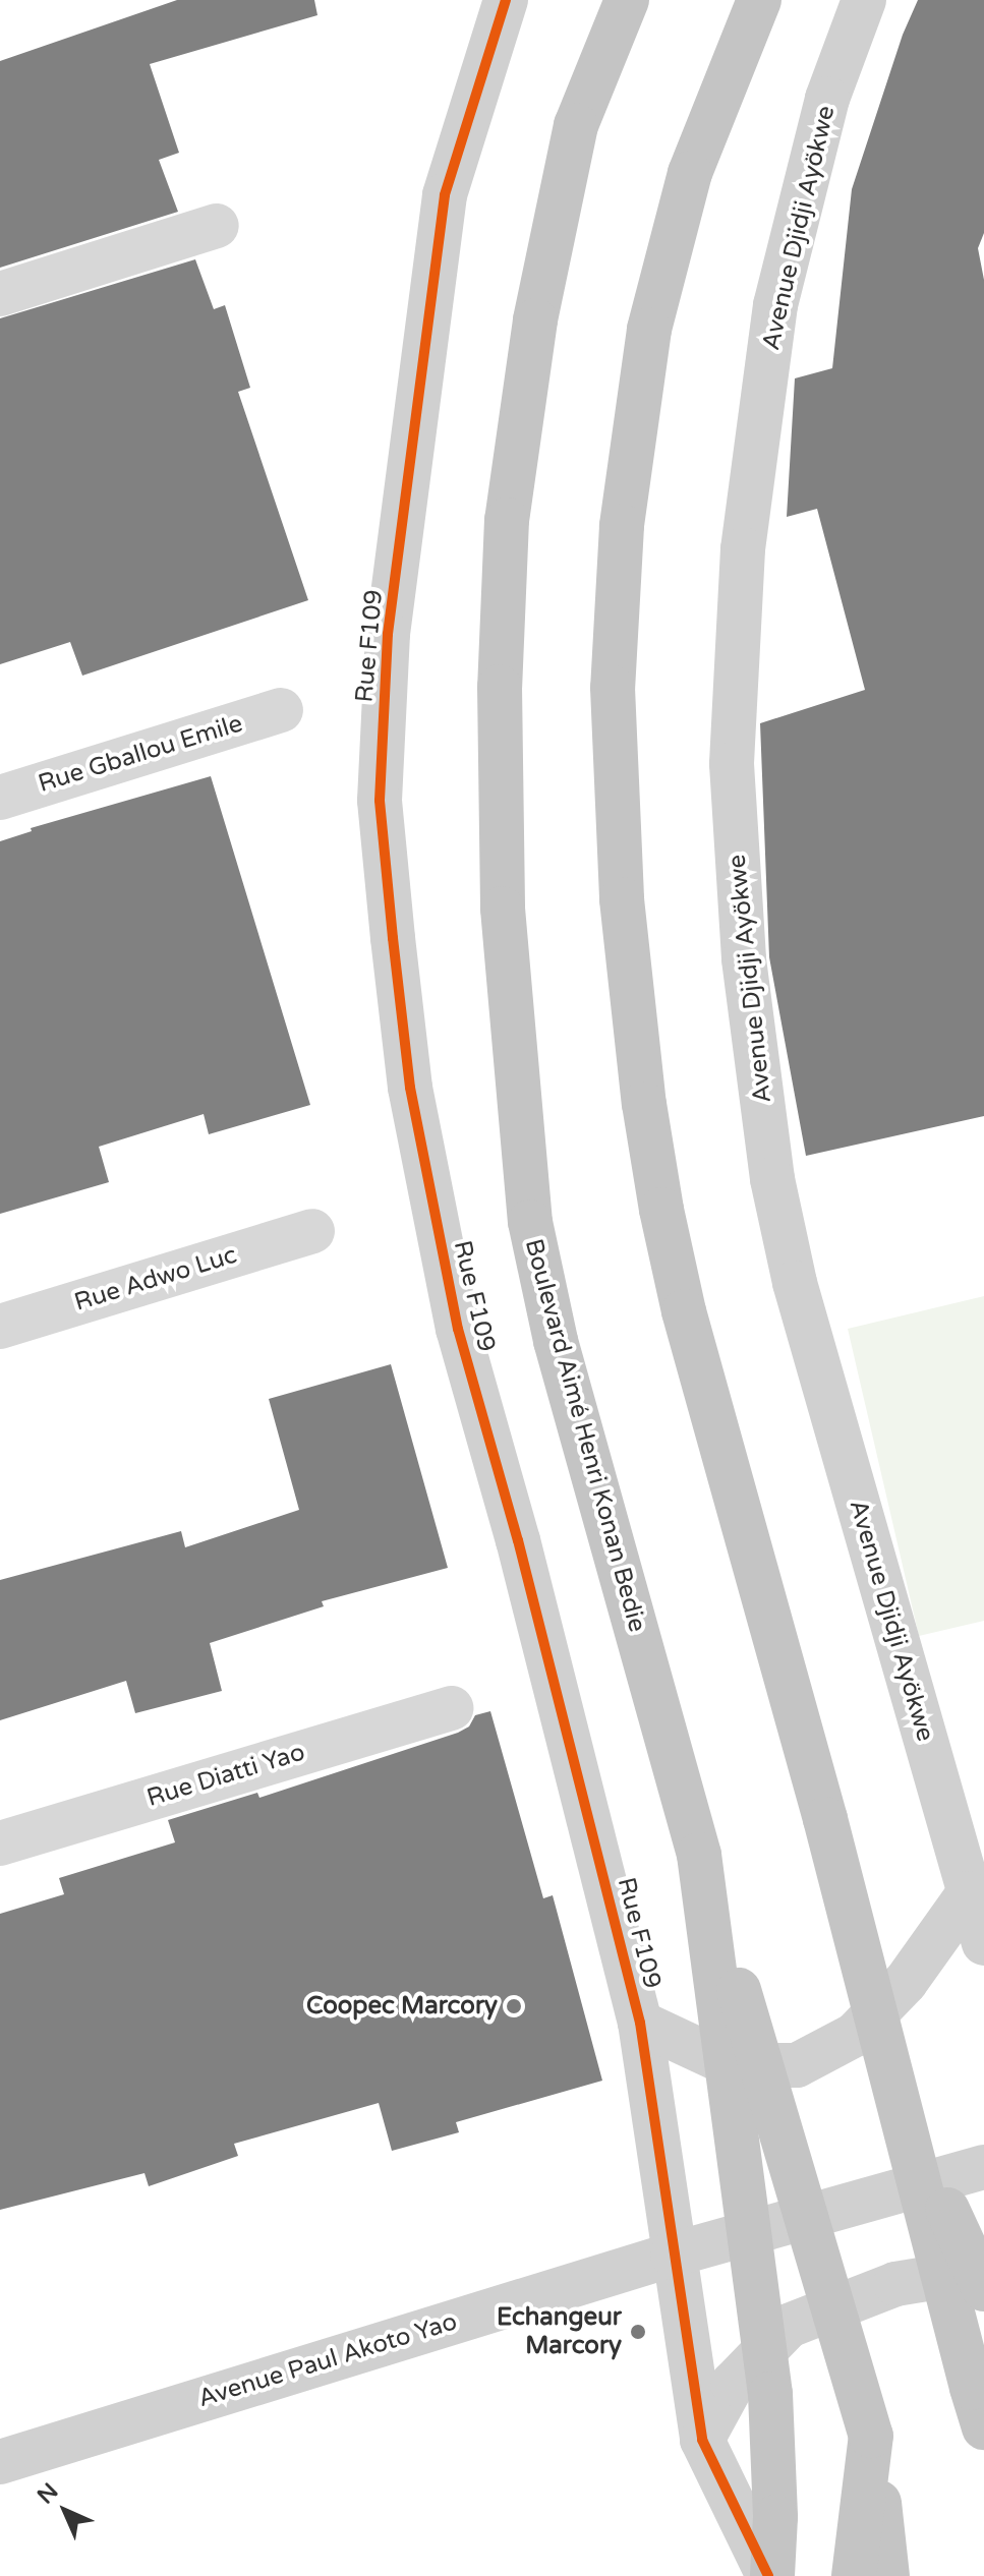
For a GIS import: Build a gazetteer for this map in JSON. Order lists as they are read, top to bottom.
{
  "streets": {
    "highway": ["Boulevard Aimé Henri Konan Bedie"],
    "street": [
      "Avenue Djidji Ayökwe",
      "Rue F109",
      "Rue Gballou Emile",
      "Rue Adwo Luc",
      "Rue Diatti Yao",
      "Avenue Paul Akoto Yao"
    ]
  },
  "crossings": [
    ["Rue F109", "Avenue Paul Akoto Yao"]
  ],
  "places": ["Coopec Marcory", "Echangeur Marcory"],
  "north": "top left"
}
